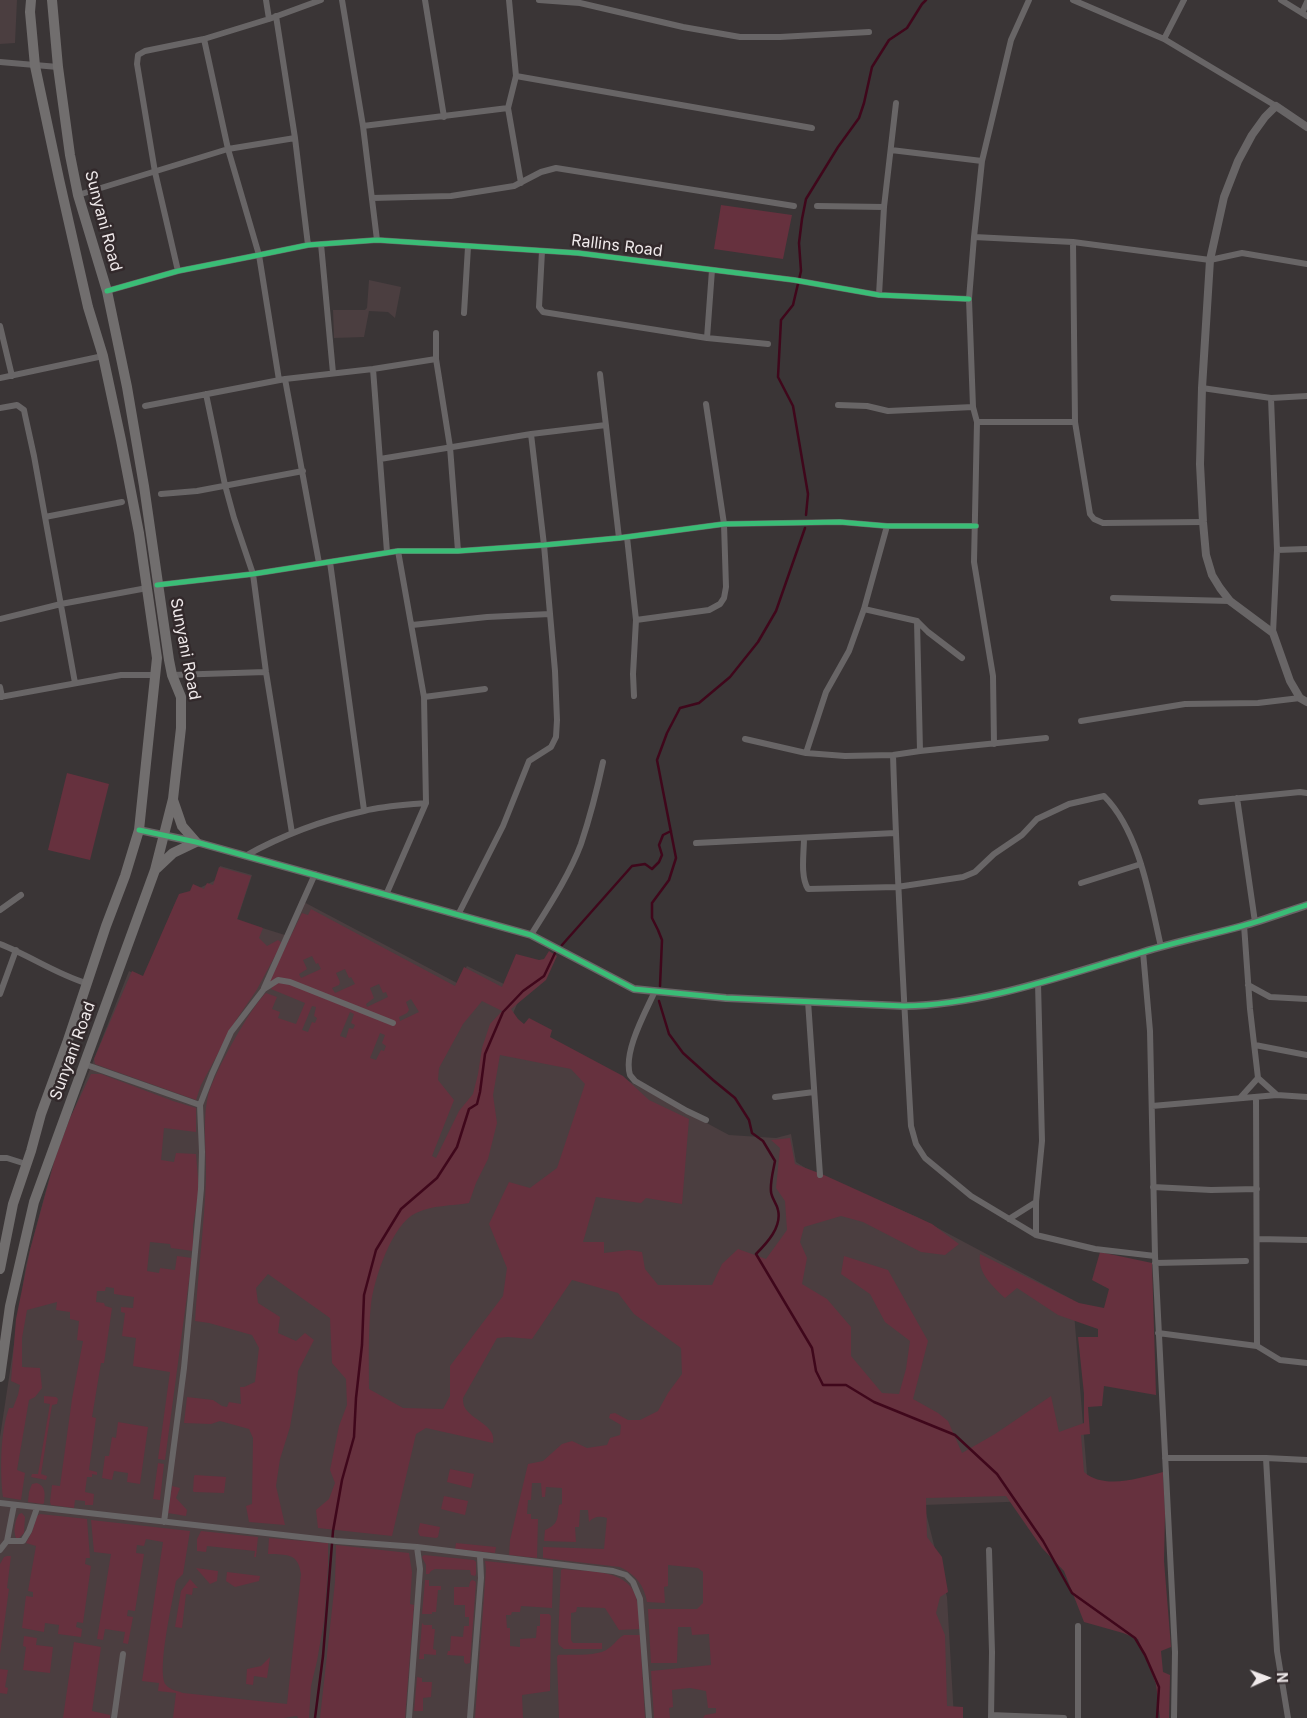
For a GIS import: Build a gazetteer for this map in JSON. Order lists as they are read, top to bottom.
{
  "streets": {
    "main road": ["Sunyani Road"],
    "street": ["Rallins Road"]
  },
  "crossings": [
    ["Sunyani Road", "Rallins Road"]
  ],
  "north": "right"
}
